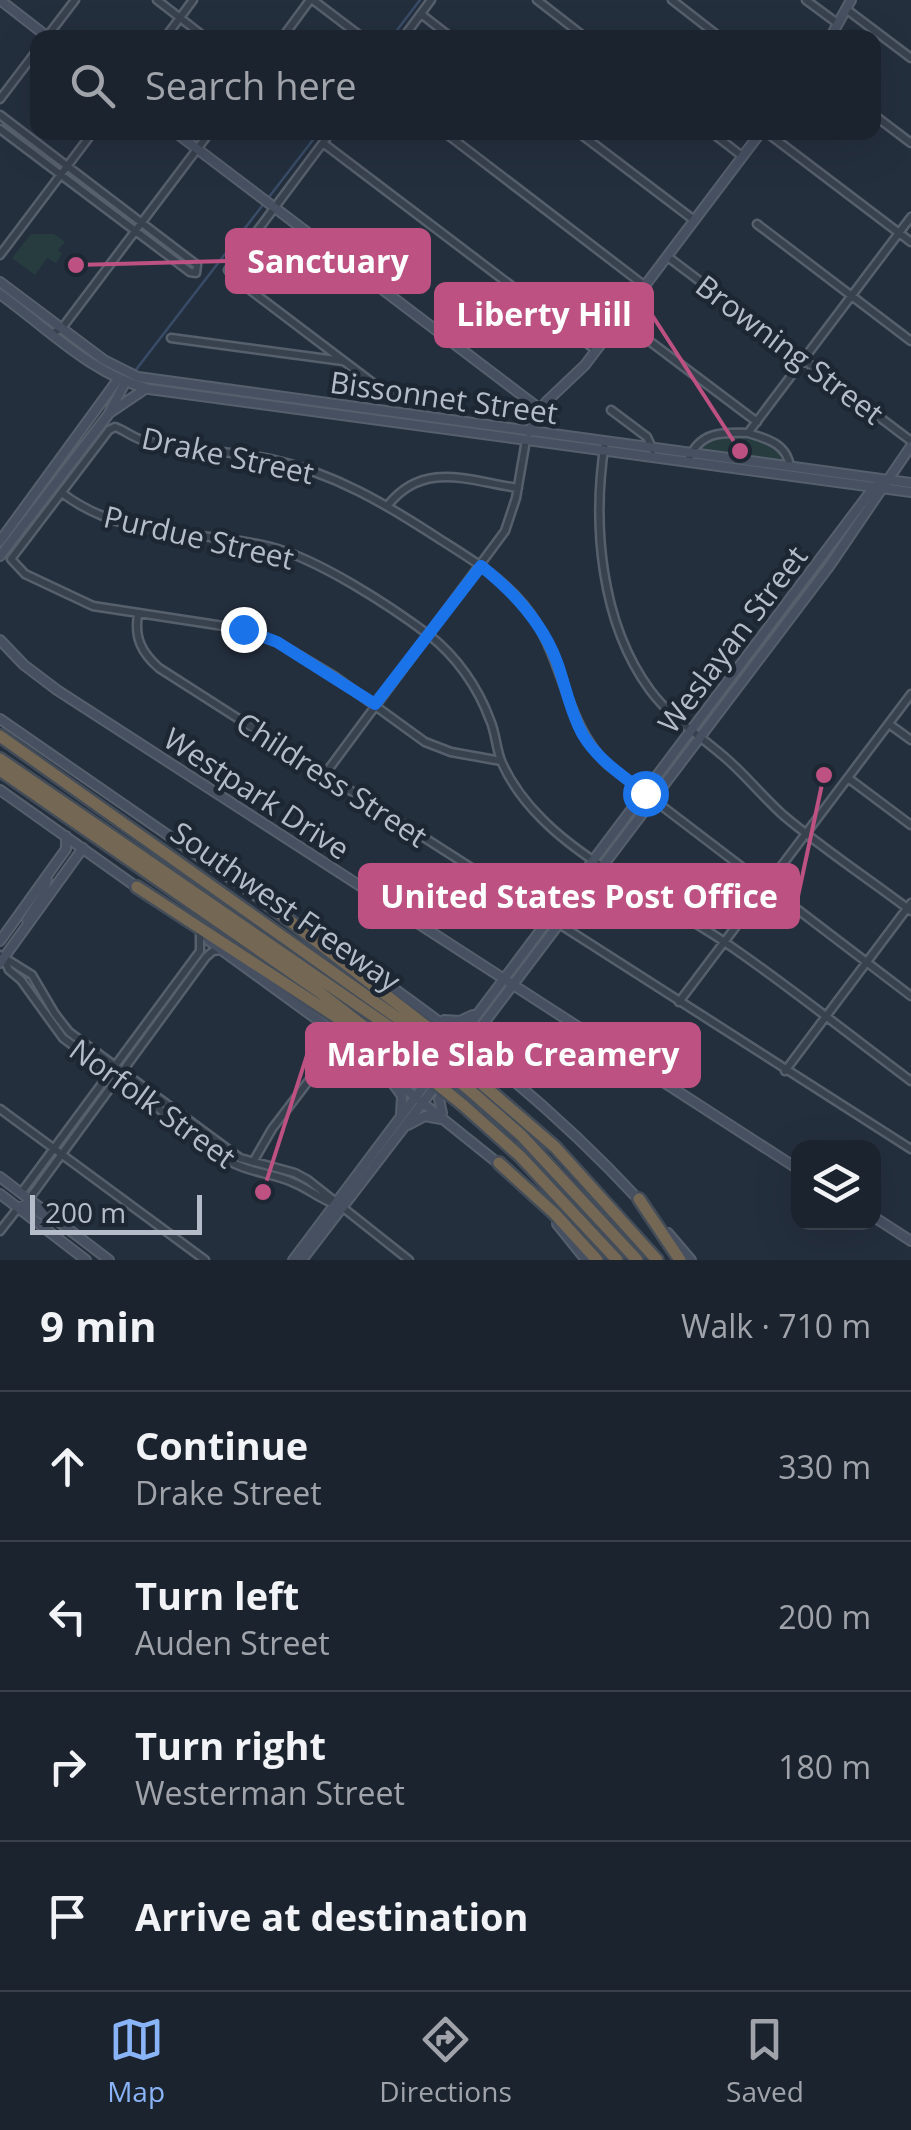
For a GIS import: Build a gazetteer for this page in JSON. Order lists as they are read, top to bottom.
{
  "streets": {
    "highway": ["Southwest Freeway"],
    "main road": ["Bissonnet Street", "Weslayan Street", "Westpark Drive"],
    "street": [
      "Browning Street",
      "Drake Street",
      "Purdue Street",
      "Childress Street",
      "Norfolk Street"
    ]
  },
  "crossings": [
    ["Browning Street", "Weslayan Street"],
    ["Bissonnet Street", "Weslayan Street"],
    ["Drake Street", "Purdue Street"],
    ["Drake Street", "Weslayan Street"],
    ["Purdue Street", "Weslayan Street"],
    ["Weslayan Street", "Childress Street"],
    ["Weslayan Street", "Westpark Drive"],
    ["Weslayan Street", "Norfolk Street"]
  ],
  "places": [
    "Sanctuary",
    "Liberty Hill",
    "United States Post Office",
    "Marble Slab Creamery"
  ],
  "scale_bar": "200 m",
  "page": {
    "search": "Search here",
    "scale": "200 m",
    "heading": ["9 min", "Walk · 710 m"],
    "list": [
      ["Continue", "Drake Street", "330 m"],
      ["Turn left", "Auden Street", "200 m"],
      ["Turn right", "Westerman Street", "180 m"],
      "Arrive at destination"
    ],
    "nav": ["Map", "Directions", "Saved"]
  }
}
